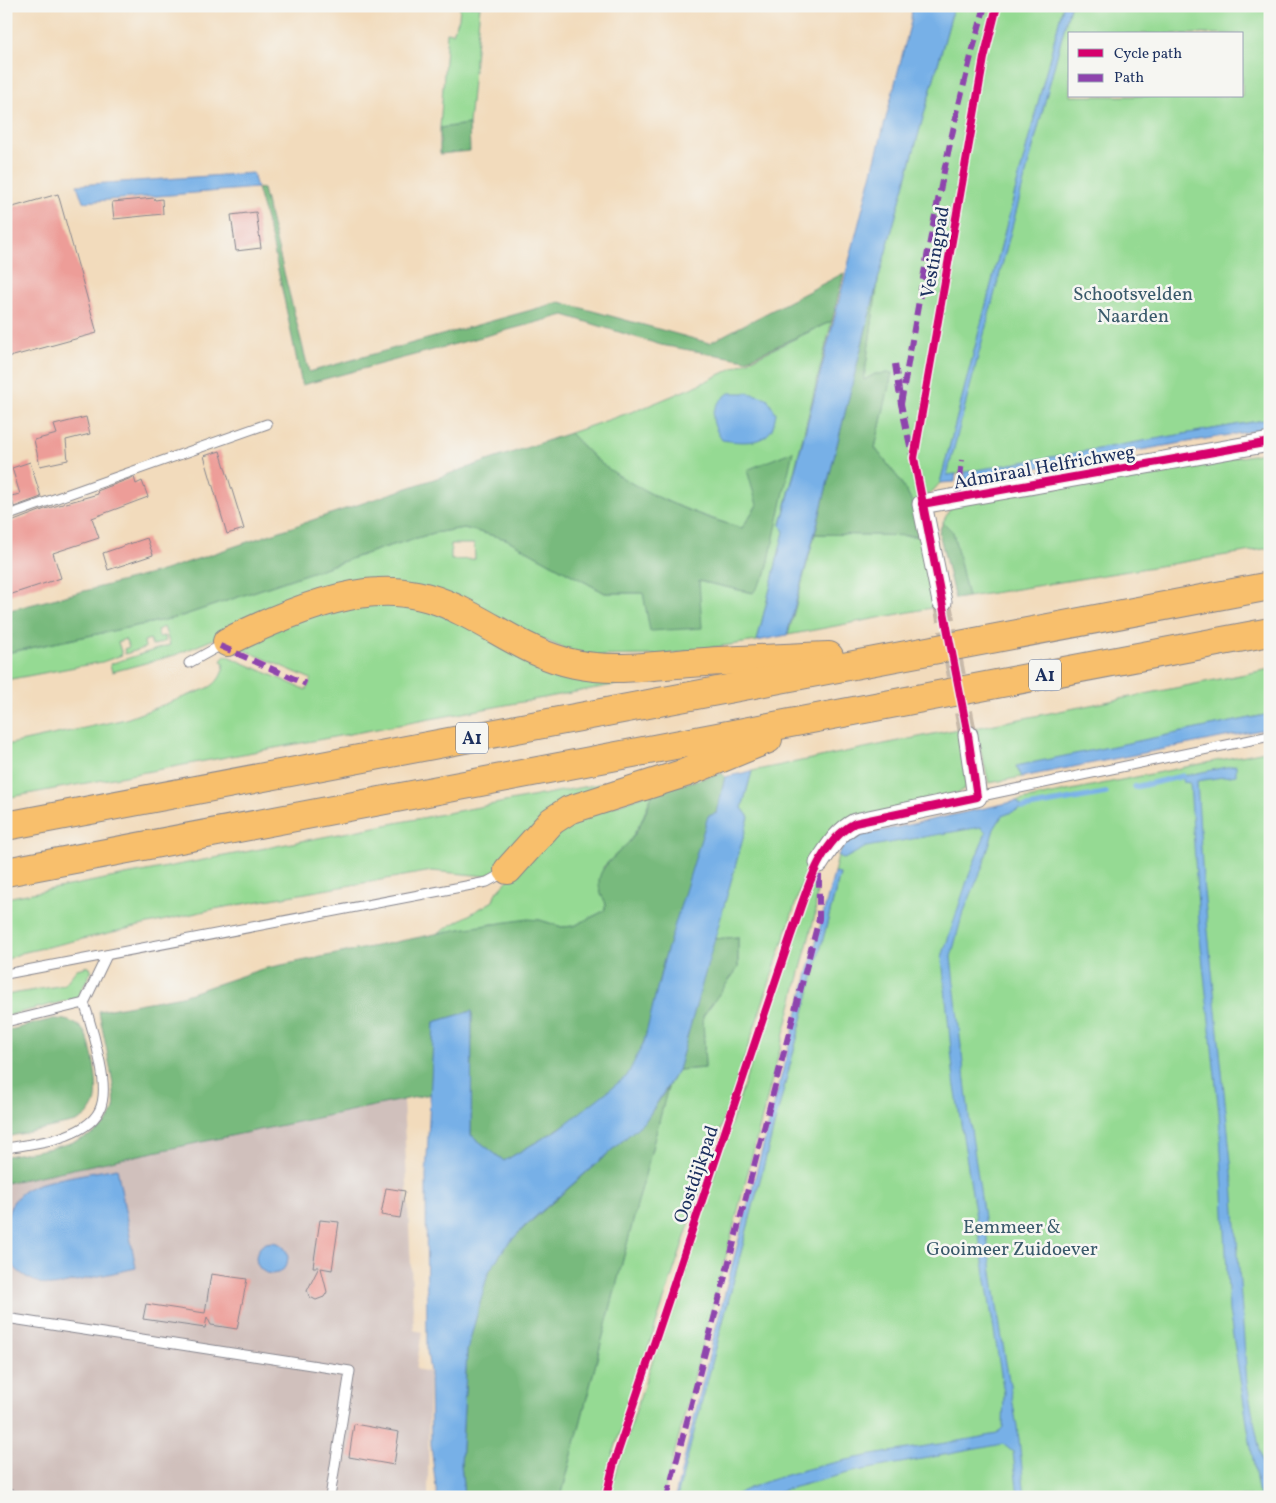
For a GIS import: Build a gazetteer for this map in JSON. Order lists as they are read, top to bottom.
{
  "streets": {
    "highway": ["A1"],
    "street": ["Admiraal Helfrichweg"],
    "cycle path": ["Vestingpad"]
  },
  "parks": ["Schootsvelden Naarden", "Eemmeer & Gooimeer Zuidoever"],
  "legend": ["Cycle path", "Path"]
}
